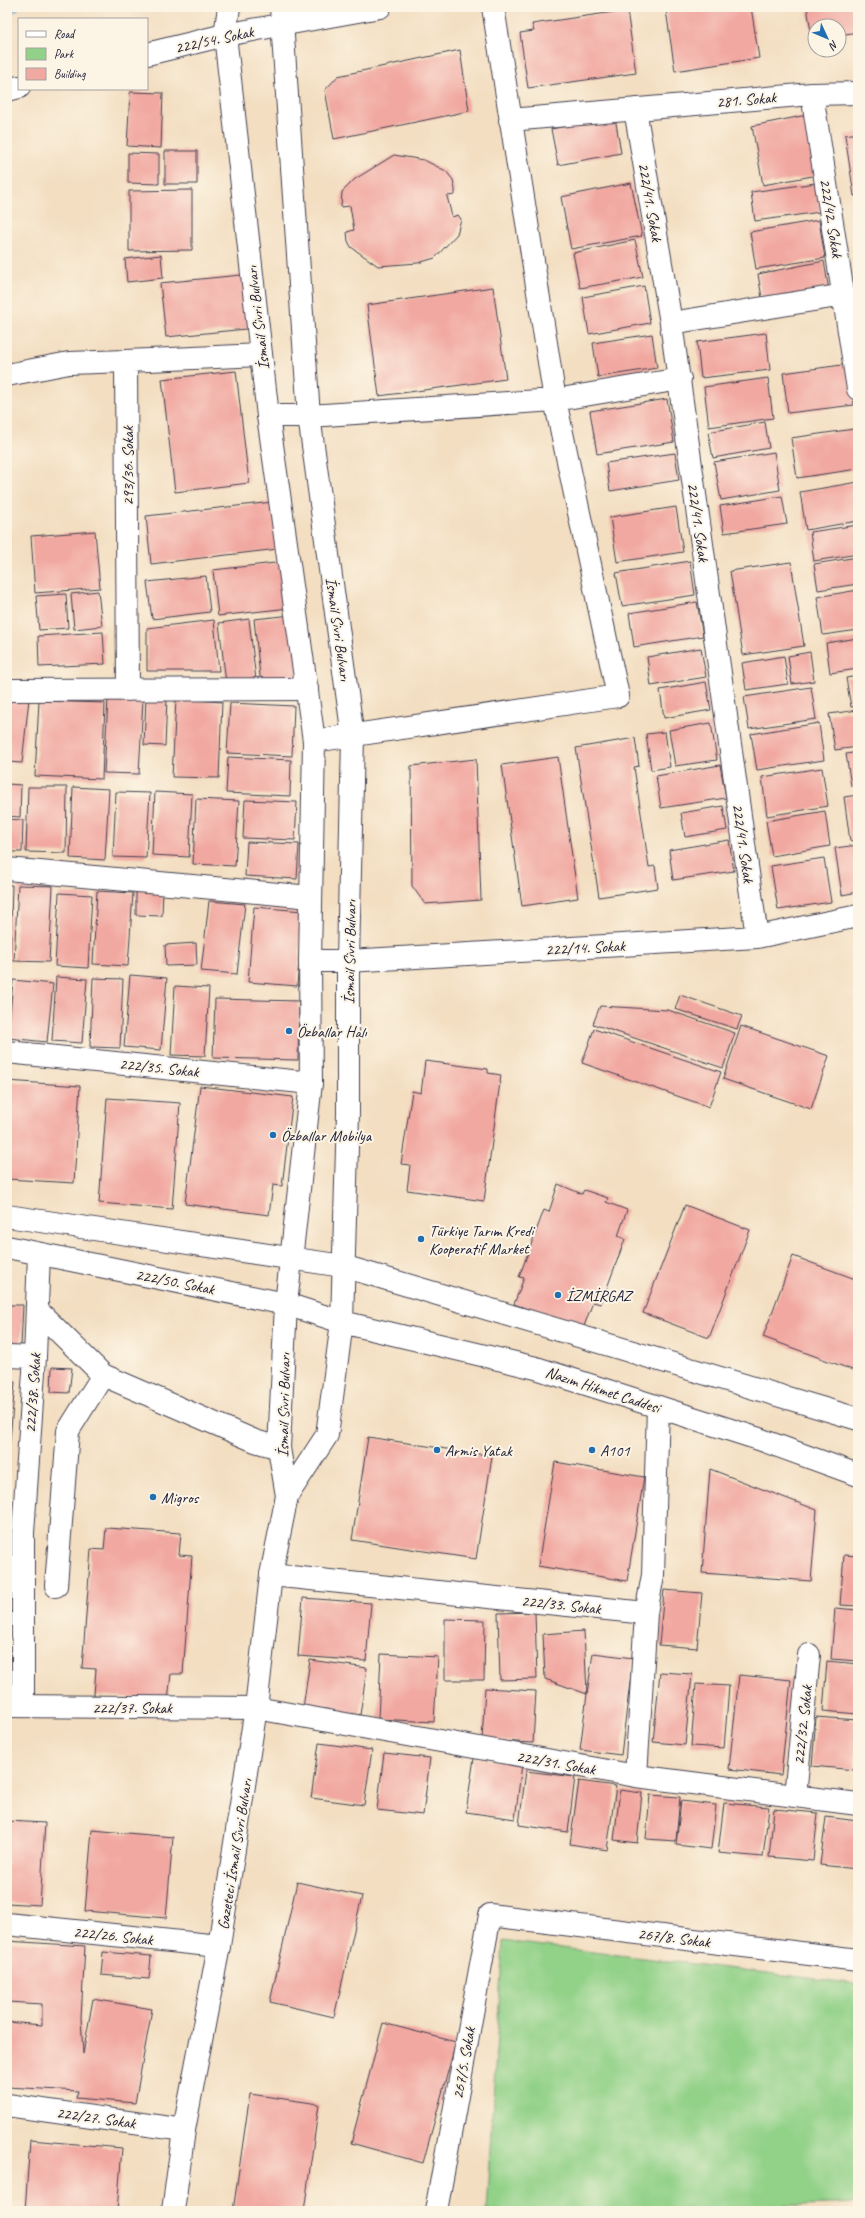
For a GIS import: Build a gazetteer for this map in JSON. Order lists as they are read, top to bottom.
{
  "streets": {
    "street": [
      "222/54. Sokak",
      "281. Sokak",
      "222/41. Sokak",
      "222/42. Sokak",
      "İsmail Sivri Bulvarı",
      "293/36. Sokak",
      "222/14. Sokak",
      "222/35. Sokak",
      "222/50. Sokak",
      "Nazım Hikmet Caddesi",
      "222/38. Sokak",
      "222/33. Sokak",
      "222/37. Sokak",
      "222/32. Sokak",
      "222/31. Sokak",
      "Gazeteci İsmail Sivri Bulvarı",
      "222/26. Sokak",
      "267/8. Sokak",
      "267/5. Sokak",
      "222/27. Sokak"
    ]
  },
  "crossings": [
    ["222/54. Sokak", "İsmail Sivri Bulvarı"],
    ["281. Sokak", "222/41. Sokak"],
    ["281. Sokak", "222/42. Sokak"],
    ["222/41. Sokak", "222/14. Sokak"],
    ["İsmail Sivri Bulvarı", "222/14. Sokak"],
    ["İsmail Sivri Bulvarı", "222/35. Sokak"],
    ["İsmail Sivri Bulvarı", "222/50. Sokak"],
    ["İsmail Sivri Bulvarı", "Nazım Hikmet Caddesi"],
    ["İsmail Sivri Bulvarı", "Gazeteci İsmail Sivri Bulvarı"],
    ["222/50. Sokak", "Nazım Hikmet Caddesi"],
    ["222/50. Sokak", "222/38. Sokak"],
    ["222/38. Sokak", "222/37. Sokak"],
    ["222/33. Sokak", "Gazeteci İsmail Sivri Bulvarı"],
    ["222/37. Sokak", "222/31. Sokak"],
    ["222/37. Sokak", "Gazeteci İsmail Sivri Bulvarı"],
    ["222/32. Sokak", "222/31. Sokak"],
    ["222/31. Sokak", "Gazeteci İsmail Sivri Bulvarı"],
    ["Gazeteci İsmail Sivri Bulvarı", "222/26. Sokak"],
    ["Gazeteci İsmail Sivri Bulvarı", "222/27. Sokak"],
    ["267/8. Sokak", "267/5. Sokak"]
  ],
  "places": [
    "Özballar Halı",
    "Özballar Mobilya",
    "Türkiye Tarım Kredi Kooperatif Market",
    "İZMİRGAZ",
    "Armis Yatak",
    "A101",
    "Migros"
  ],
  "legend": ["Road", "Park", "Building"],
  "north": "bottom right"
}
